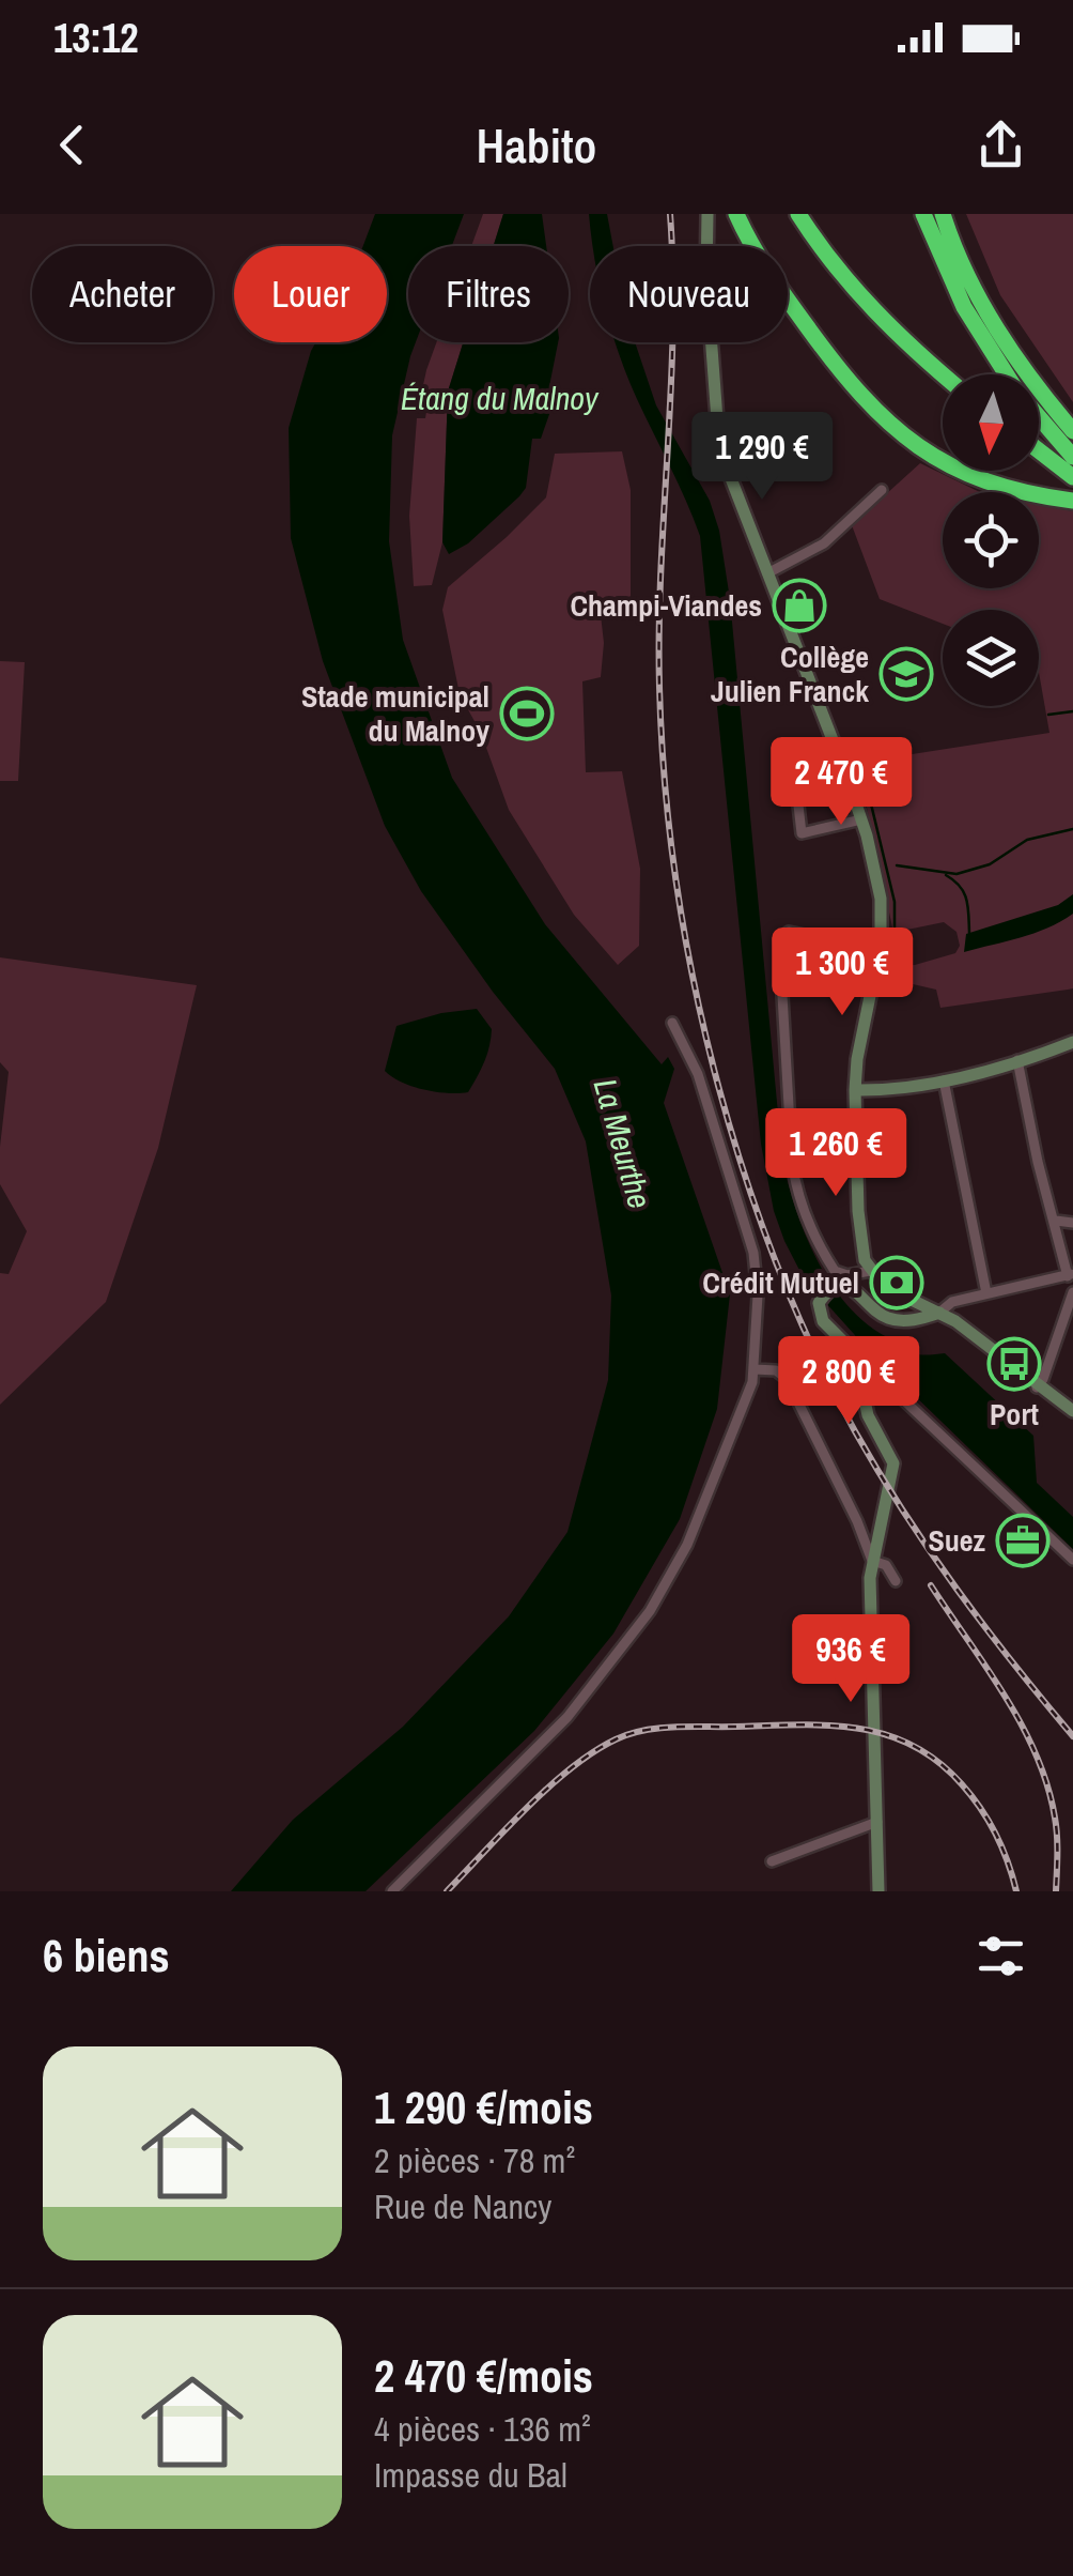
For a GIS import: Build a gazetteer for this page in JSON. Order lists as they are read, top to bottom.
{
  "water": ["Étang du Malnoy", "La Meurthe"],
  "places": {
    "shop": ["Champi-Viandes"],
    "school or university": ["Collège Julien Franck"],
    "sports": ["Stade municipal du Malnoy"],
    "bank": ["Crédit Mutuel"],
    "bus stop": ["Port"],
    "office": ["Suez"]
  },
  "north": "bottom",
  "page": {
    "status": "13:12",
    "header": "Habito",
    "chip": [
      "Acheter",
      "Louer",
      "Filtres",
      "Nouveau"
    ],
    "price": [
      "1 290 €",
      "2 470 €",
      "1 300 €",
      "1 260 €",
      "2 800 €",
      "936 €"
    ],
    "heading": "6 biens",
    "list": [
      {
        "name": "1 290 €/mois",
        "note": "2 pièces · 78 m² · Rue de Nancy"
      },
      {
        "name": "2 470 €/mois",
        "note": "4 pièces · 136 m² · Impasse du Bal"
      }
    ]
  }
}
